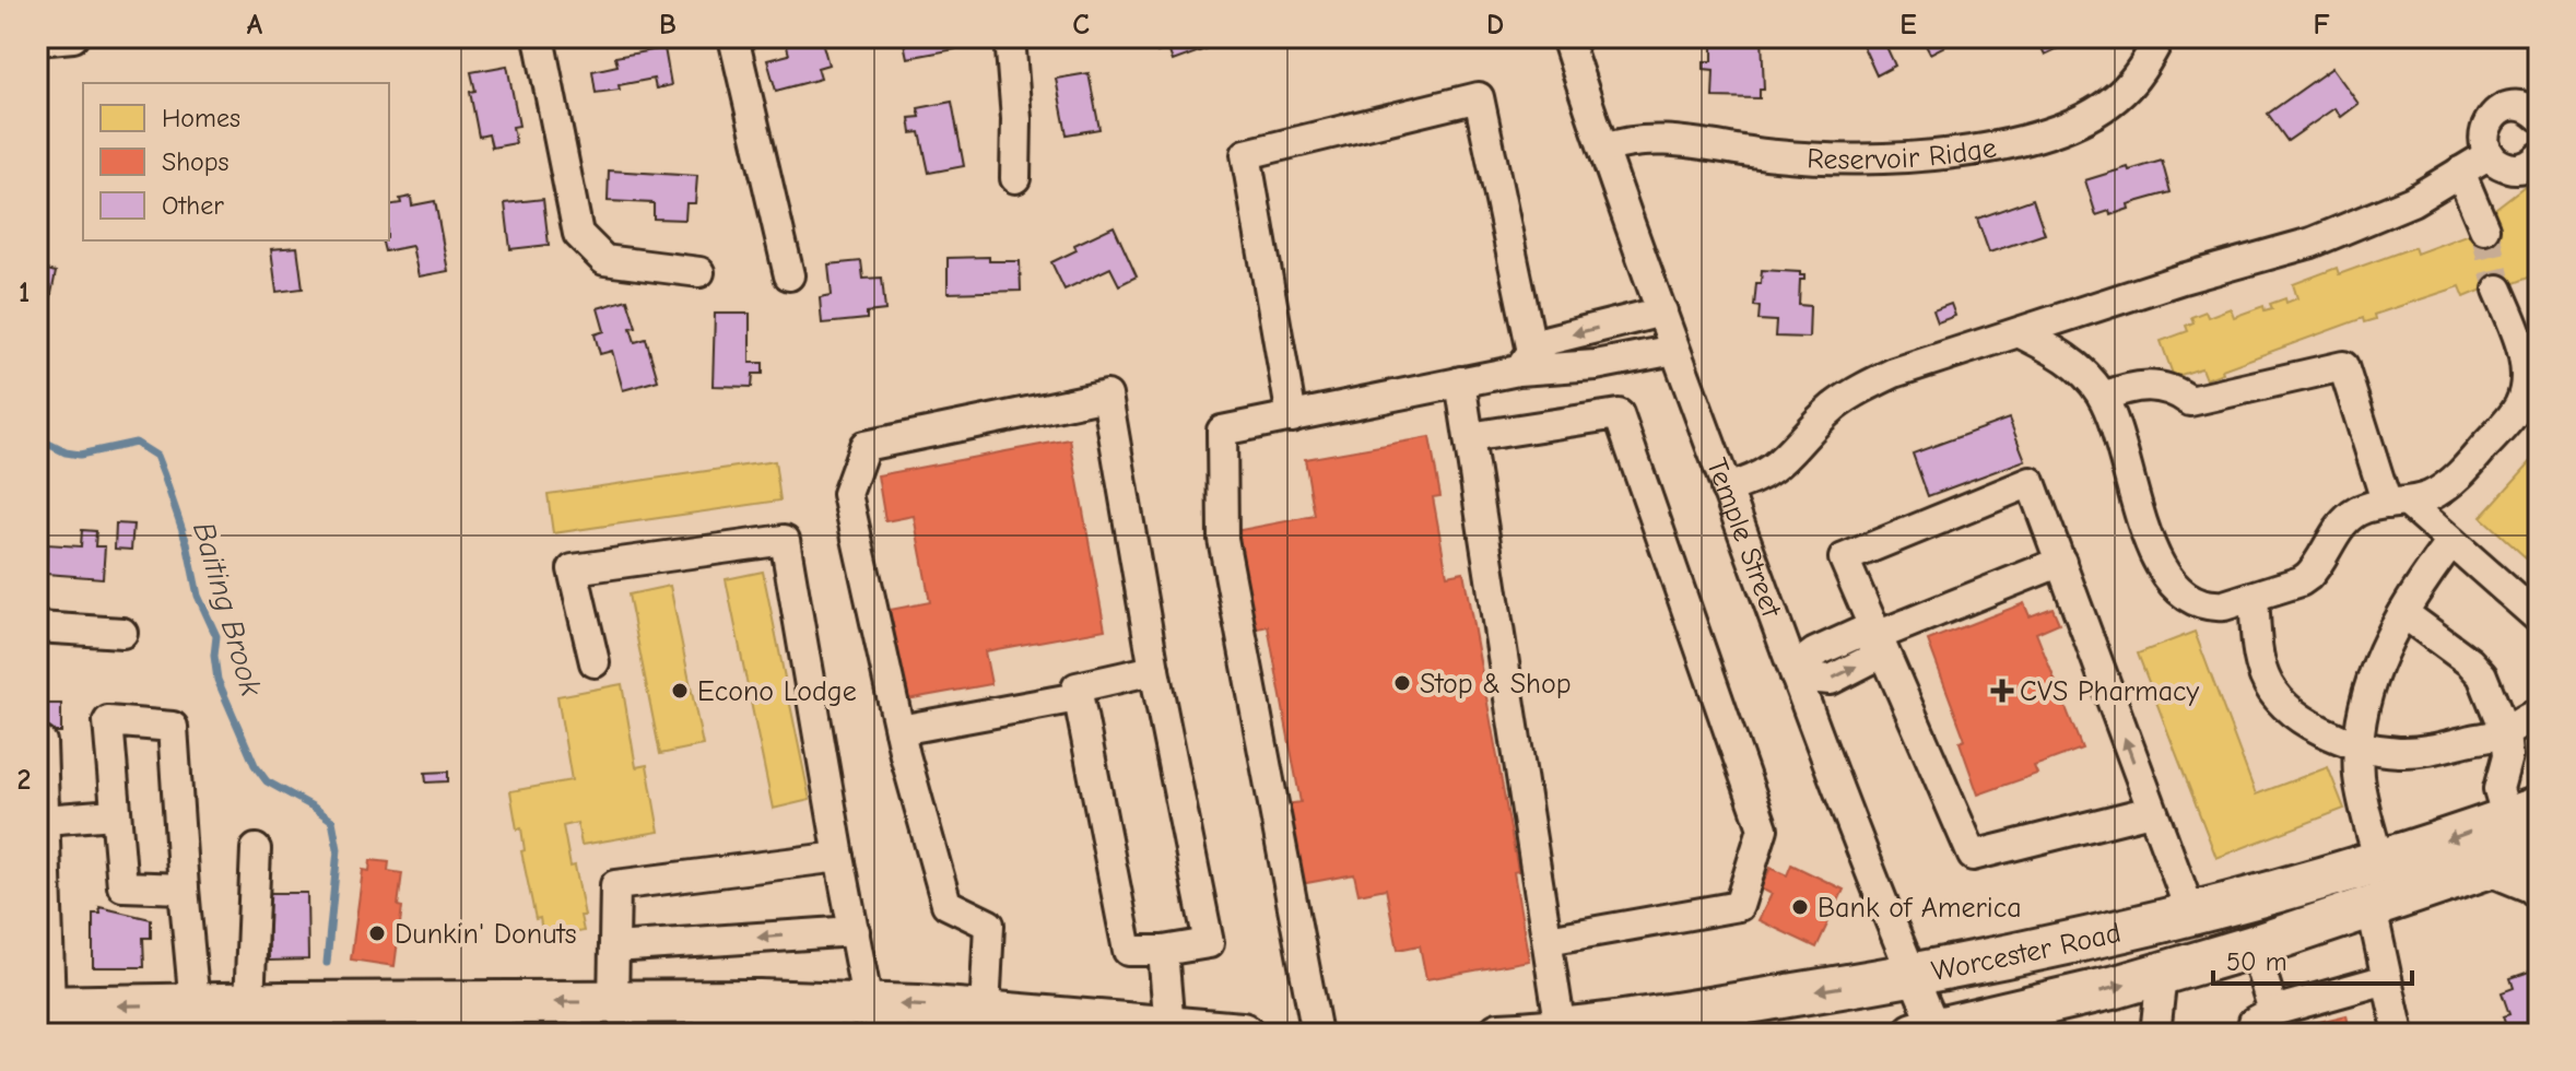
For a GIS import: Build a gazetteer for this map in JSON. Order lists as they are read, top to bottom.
{
  "streets": {
    "highway": ["Worcester Road"],
    "street": ["Reservoir Ridge", "Temple Street"]
  },
  "crossings": [
    ["Reservoir Ridge", "Temple Street"],
    ["Temple Street", "Worcester Road"]
  ],
  "water": ["Baiting Brook"],
  "places": {
    "other": [
      "Stop & Shop",
      "Econo Lodge",
      "Bank of America",
      "Dunkin' Donuts"
    ],
    "health": ["CVS Pharmacy"]
  },
  "legend": ["Homes", "Shops", "Other"],
  "scale_bar": "50 m",
  "grid": {
    "columns": [
      "A",
      "B",
      "C",
      "D",
      "E",
      "F"
    ],
    "rows": ["1", "2"]
  }
}
